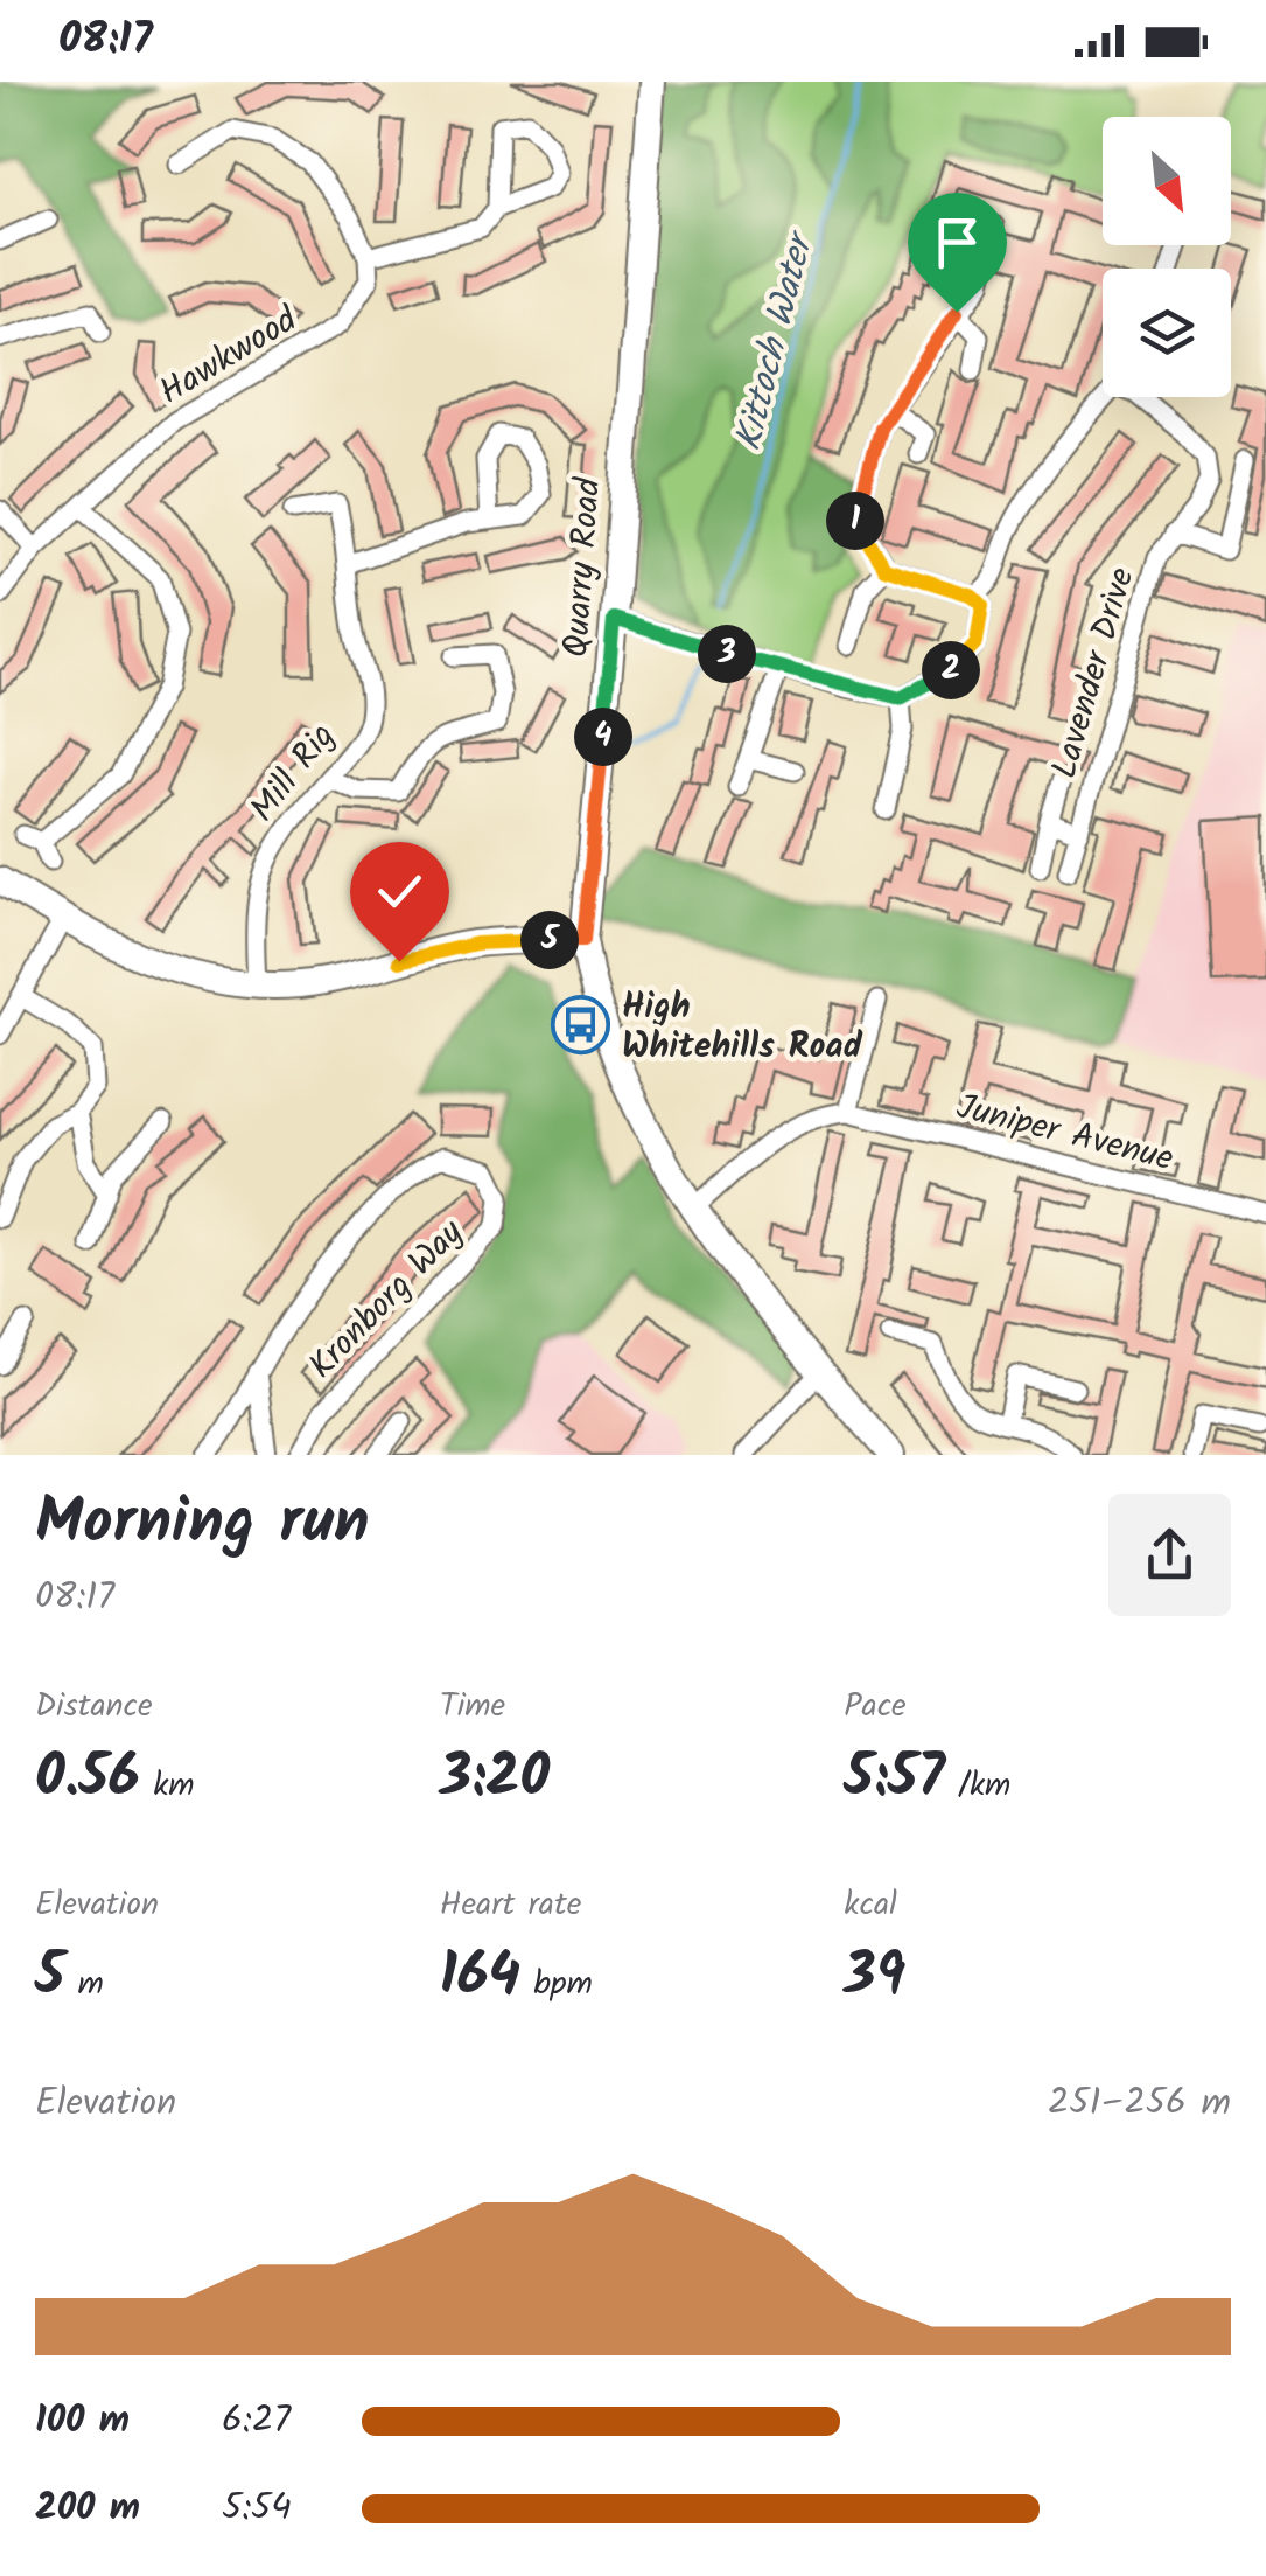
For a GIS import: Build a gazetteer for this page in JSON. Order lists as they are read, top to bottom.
{
  "streets": {
    "street": [
      "Hawkwood",
      "Quarry Road",
      "Lavender Drive",
      "Mill Rig",
      "Juniper Avenue",
      "Kronborg Way"
    ]
  },
  "crossings": [
    ["Quarry Road", "Juniper Avenue"]
  ],
  "water": ["Kittoch Water"],
  "places": {
    "bus stop": ["High Whitehills Road"]
  },
  "north": "bottom right",
  "page": {
    "status": "08:17",
    "pins": [
      "1",
      "3",
      "2",
      "4",
      "5"
    ],
    "heading": ["Morning run", "08:17"],
    "stats": [
      ["Distance", "0.56 km"],
      ["Time", "3:20"],
      ["Pace", "5:57 /km"],
      ["Elevation", "5 m"],
      ["Heart rate", "164 bpm"],
      ["kcal", "39"]
    ],
    "chart": ["Elevation", "251–256 m"],
    "list": [
      {
        "name": "100 m",
        "note": "6:27"
      },
      {
        "name": "200 m",
        "note": "5:54"
      }
    ]
  }
}
